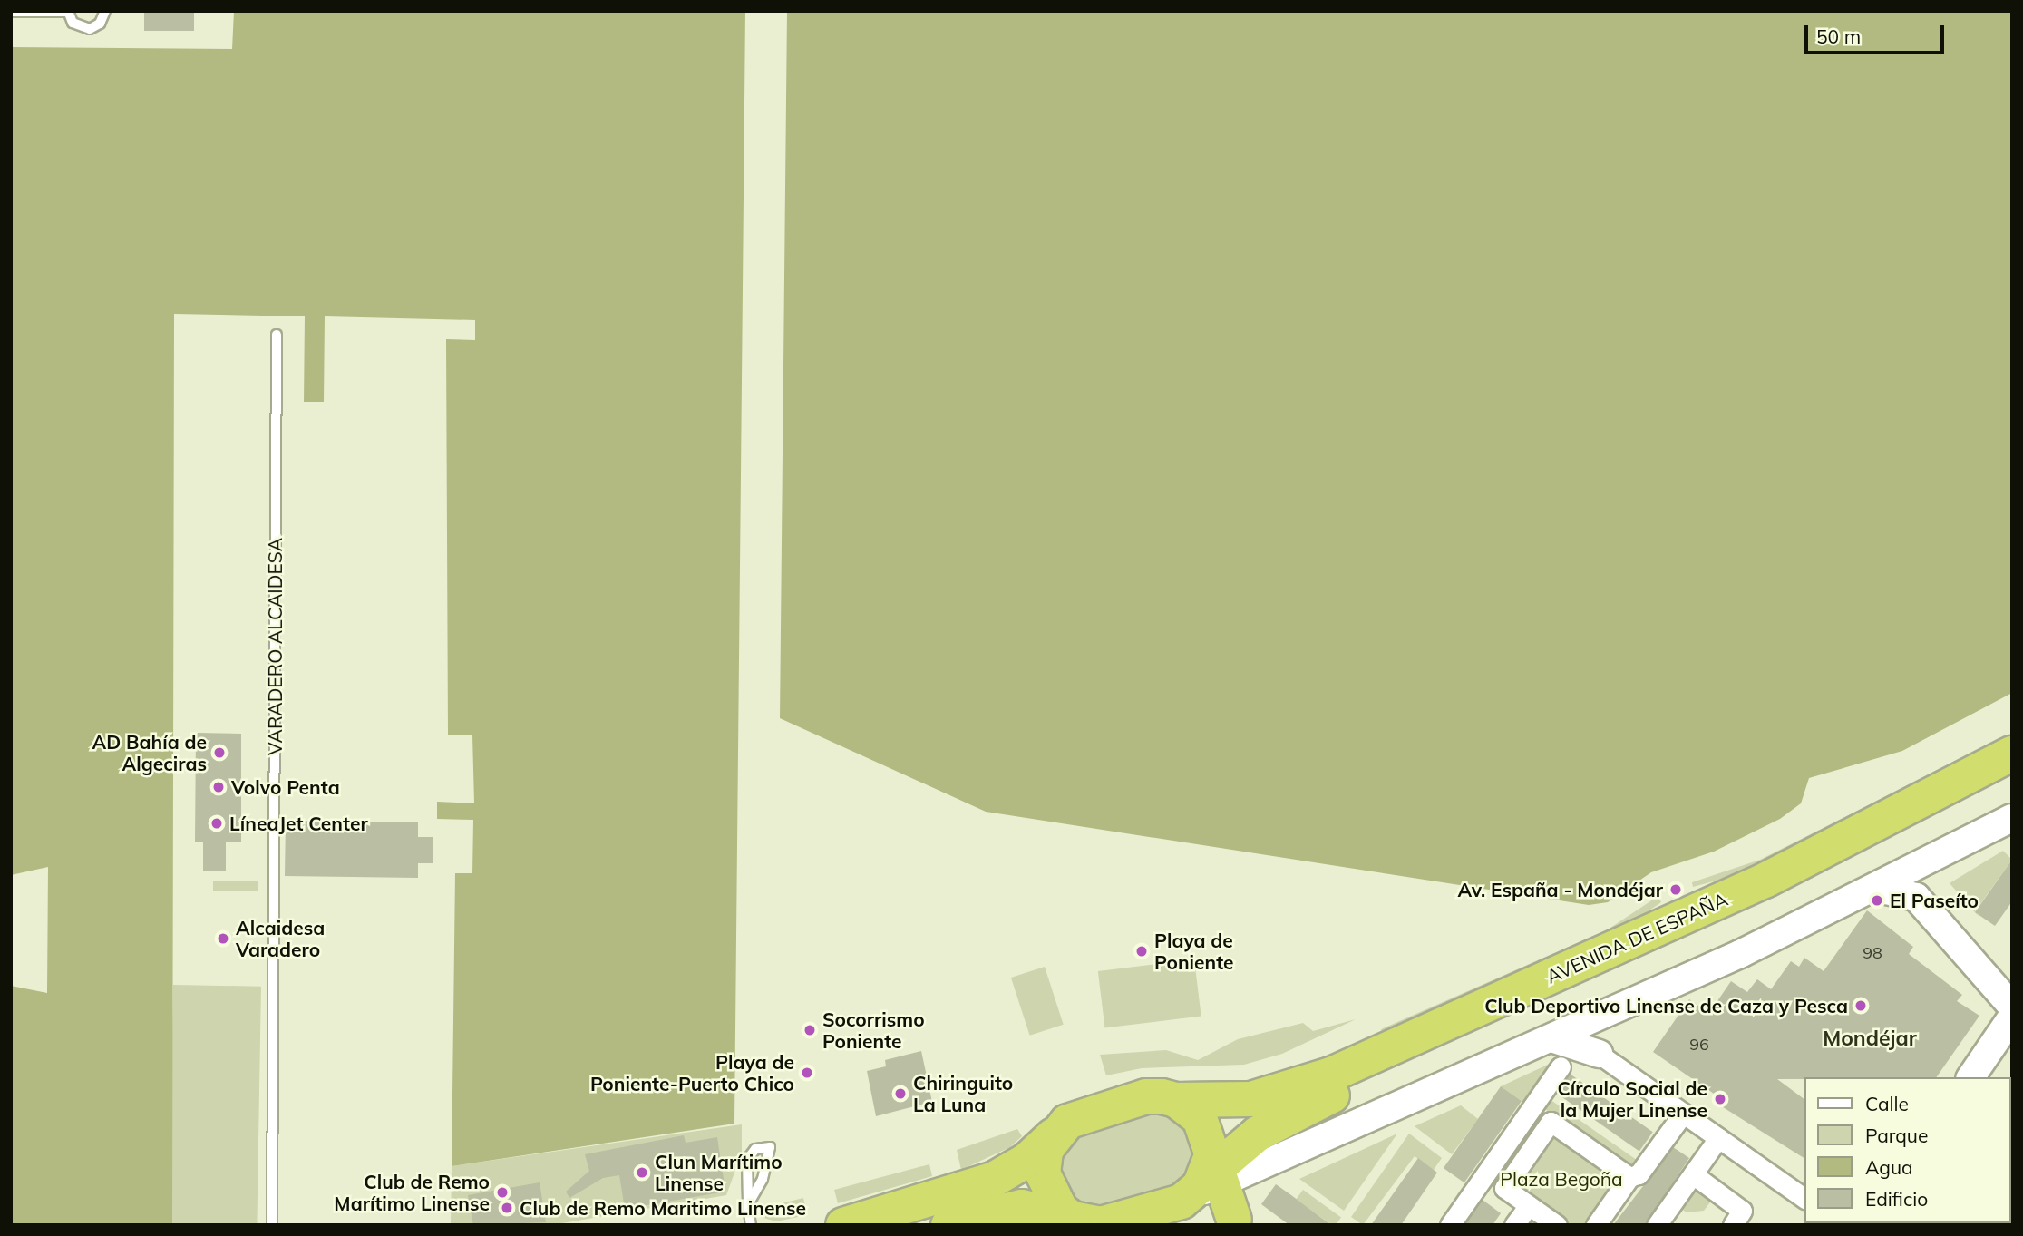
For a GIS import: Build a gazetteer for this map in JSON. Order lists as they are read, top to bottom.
{
  "streets": {
    "highway": ["AVENIDA DE ESPAÑA"],
    "lane": ["VARADERO ALCAIDESA"]
  },
  "districts": ["Mondéjar"],
  "parks": ["Plaza Begoña"],
  "places": [
    "AD Bahía de Algeciras",
    "Volvo Penta",
    "LíneaJet Center",
    "Av. España - Mondéjar",
    "El Paseíto",
    "Alcaidesa Varadero",
    "Playa de Poniente",
    "Club Deportivo Linense de Caza y Pesca",
    "Socorrismo Poniente",
    "Playa de Poniente-Puerto Chico",
    "Chiringuito La Luna",
    "Círculo Social de la Mujer Linense",
    "Clun Marítimo Linense",
    "Club de Remo Marítimo Linense",
    "Club de Remo Maritimo Linense"
  ],
  "house_numbers": ["98", "96"],
  "legend": [
    "Calle",
    "Parque",
    "Agua",
    "Edificio"
  ],
  "scale_bar": "50 m"
}
